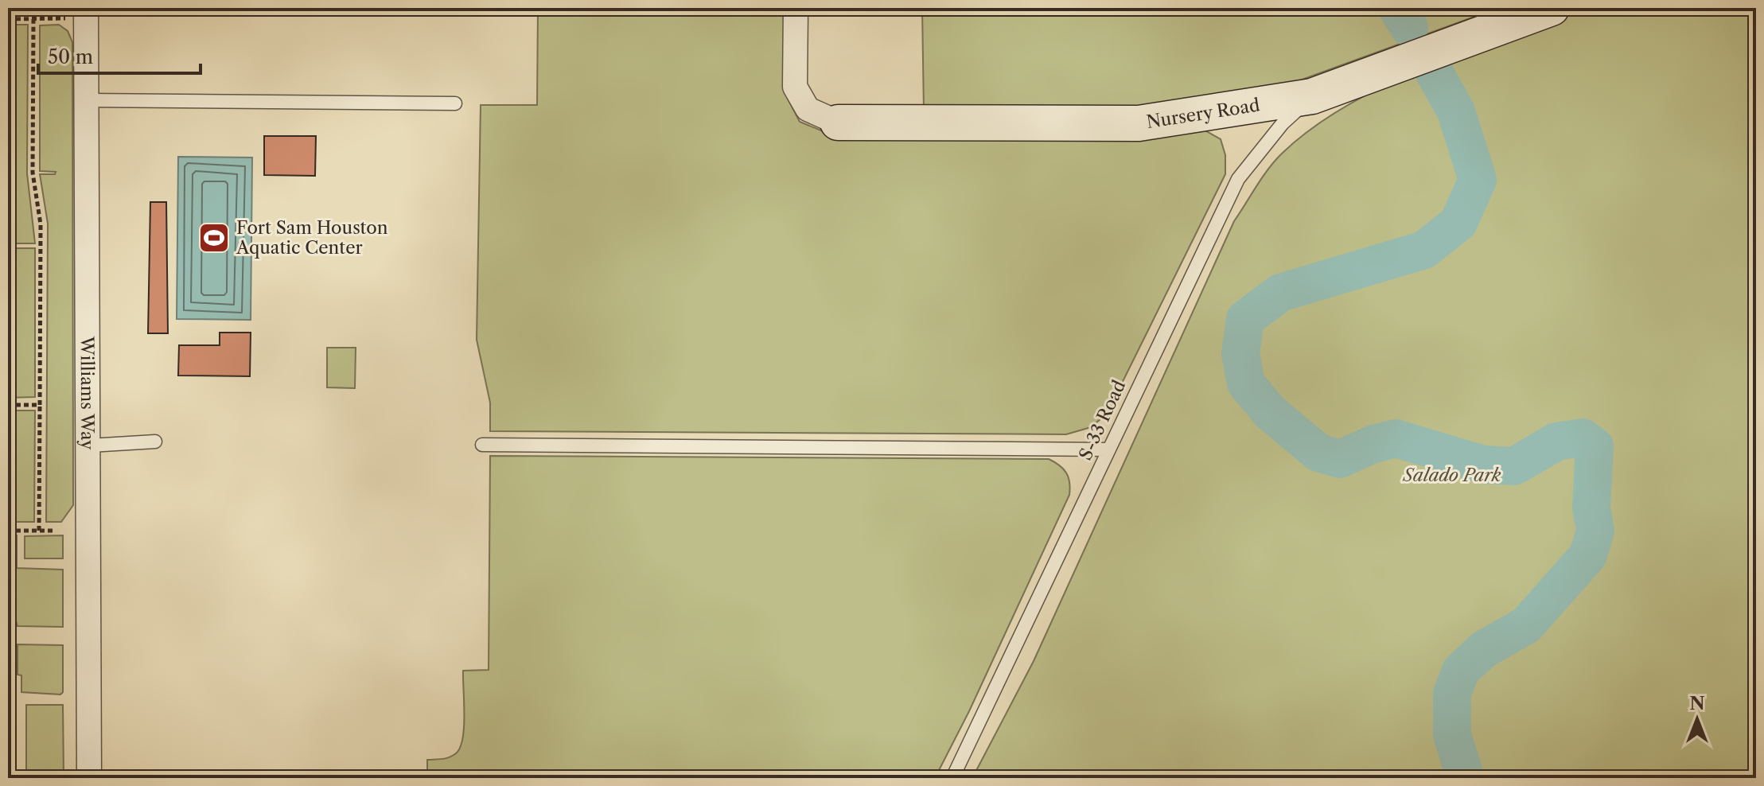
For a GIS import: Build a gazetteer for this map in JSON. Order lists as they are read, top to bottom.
{
  "streets": {
    "street": ["Nursery Road", "Williams Way"],
    "lane": ["S-33 Road"]
  },
  "crossings": [
    ["Nursery Road", "S-33 Road"]
  ],
  "parks": ["Salado Park"],
  "places": {
    "sports": ["Fort Sam Houston Aquatic Center"]
  },
  "scale_bar": "50 m",
  "north": "top"
}
